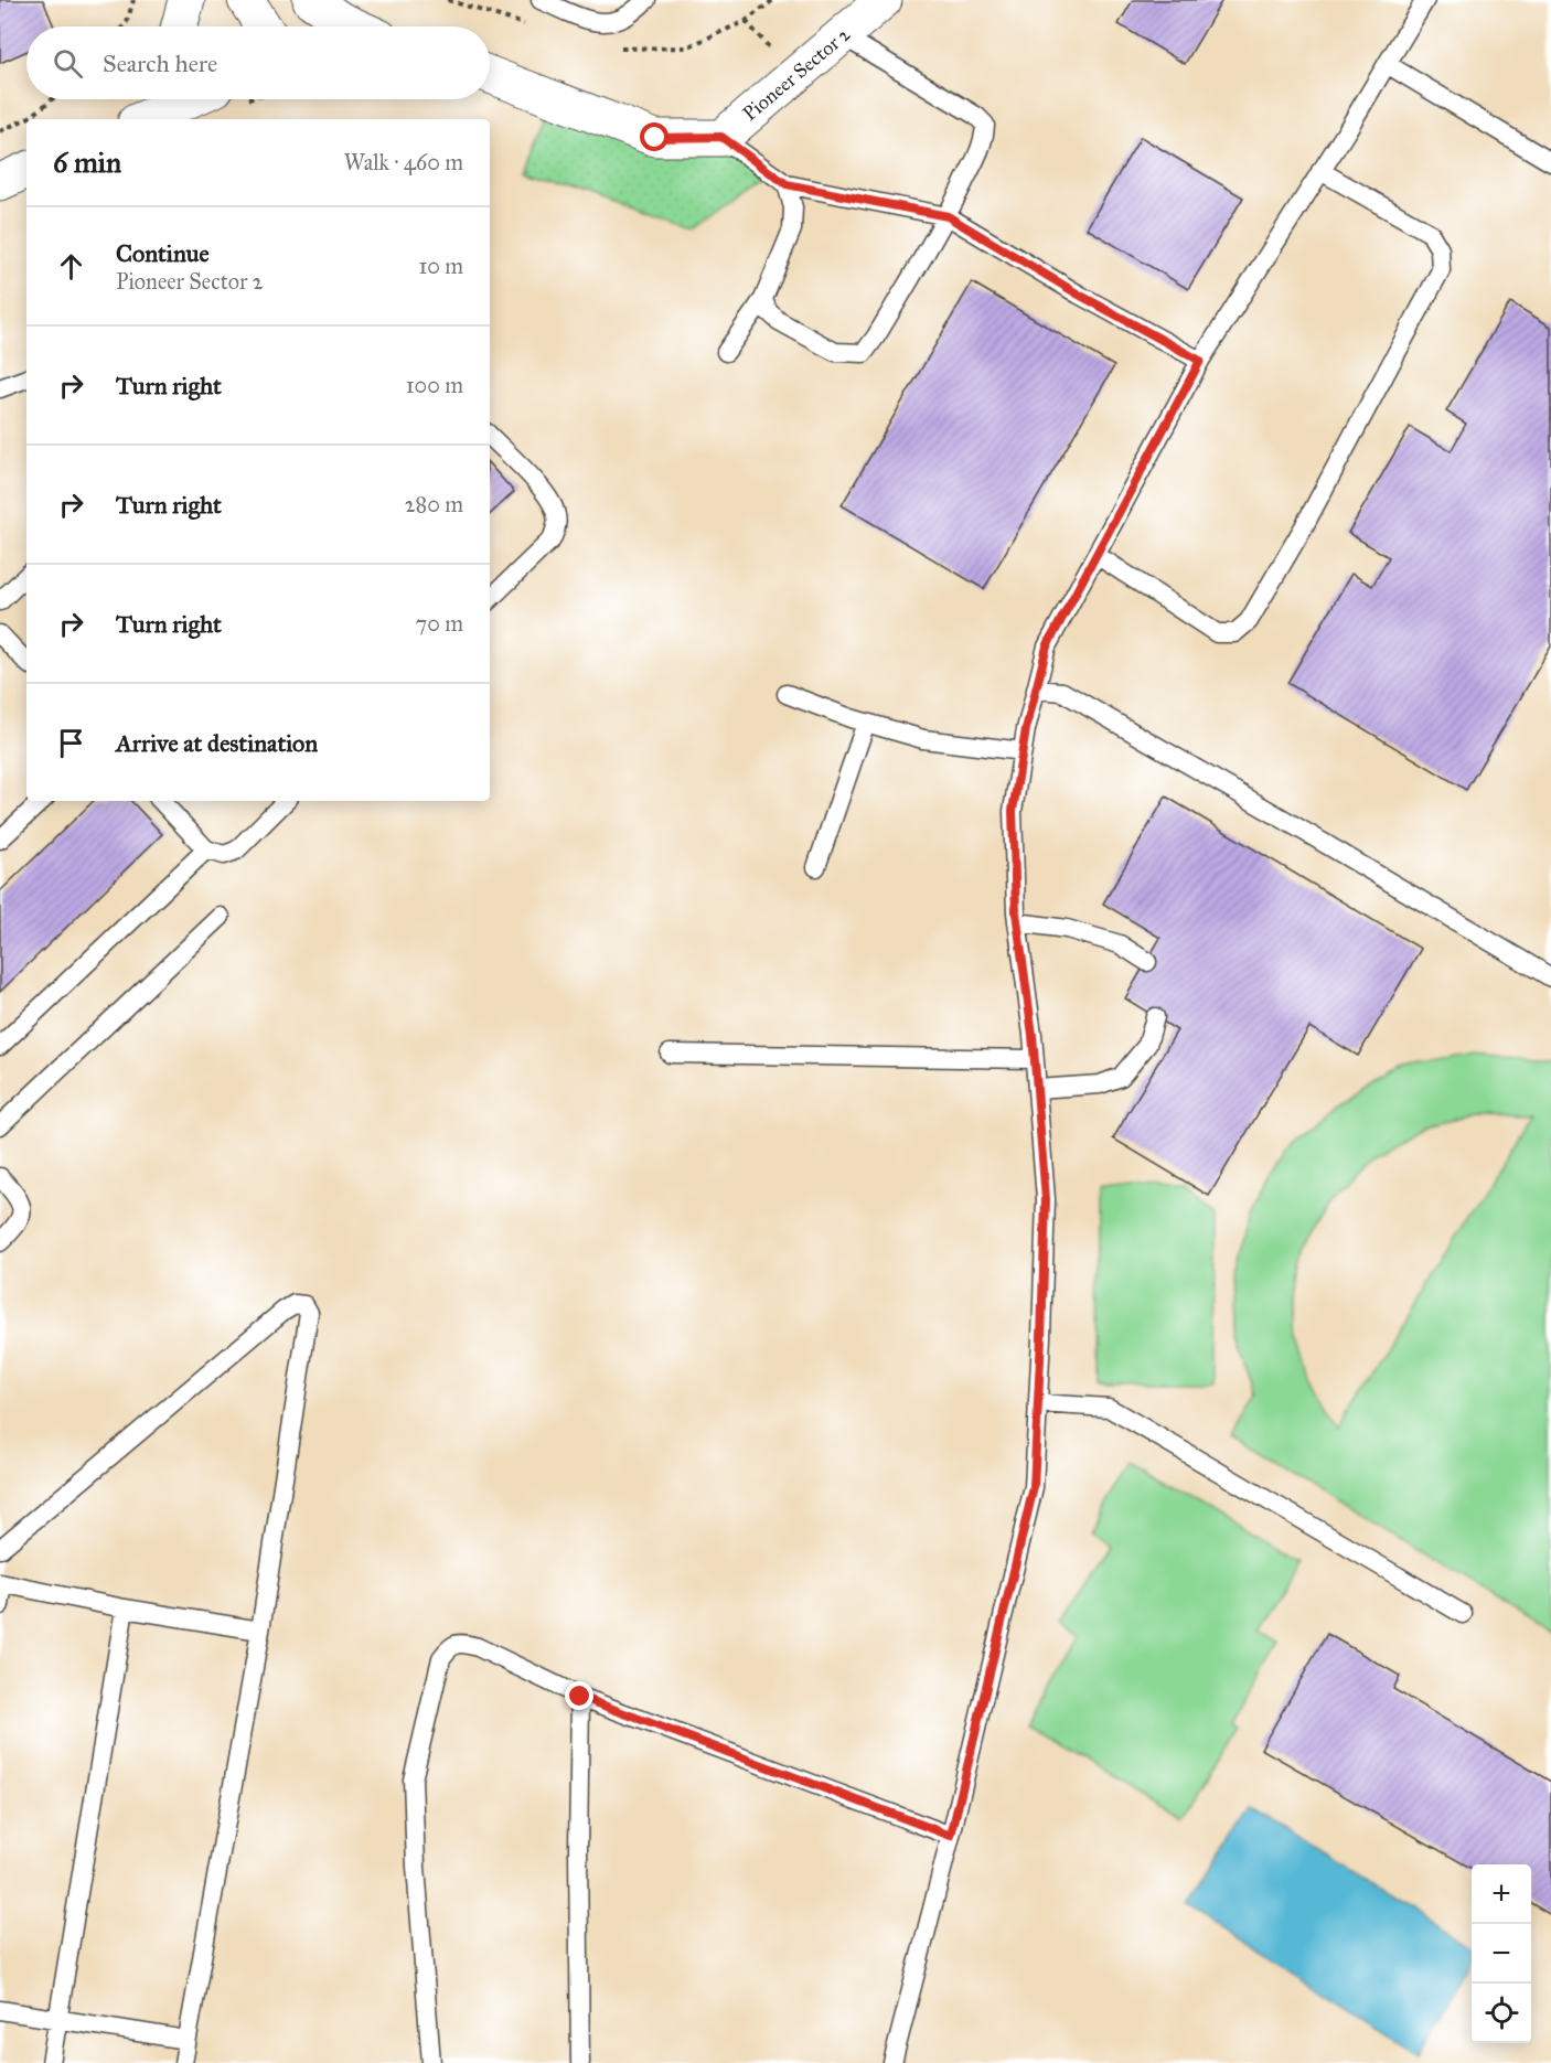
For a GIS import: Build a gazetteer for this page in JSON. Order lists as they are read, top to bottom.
{
  "streets": {
    "street": ["Pioneer Sector 2"]
  },
  "page": {
    "search": "Search here",
    "heading": ["6 min", "Walk · 460 m"],
    "list": [
      ["Continue", "Pioneer Sector 2", "10 m"],
      ["Turn right", "100 m"],
      ["Turn right", "280 m"],
      ["Turn right", "70 m"],
      "Arrive at destination"
    ],
    "map_buttons": ["+", "−"]
  }
}
